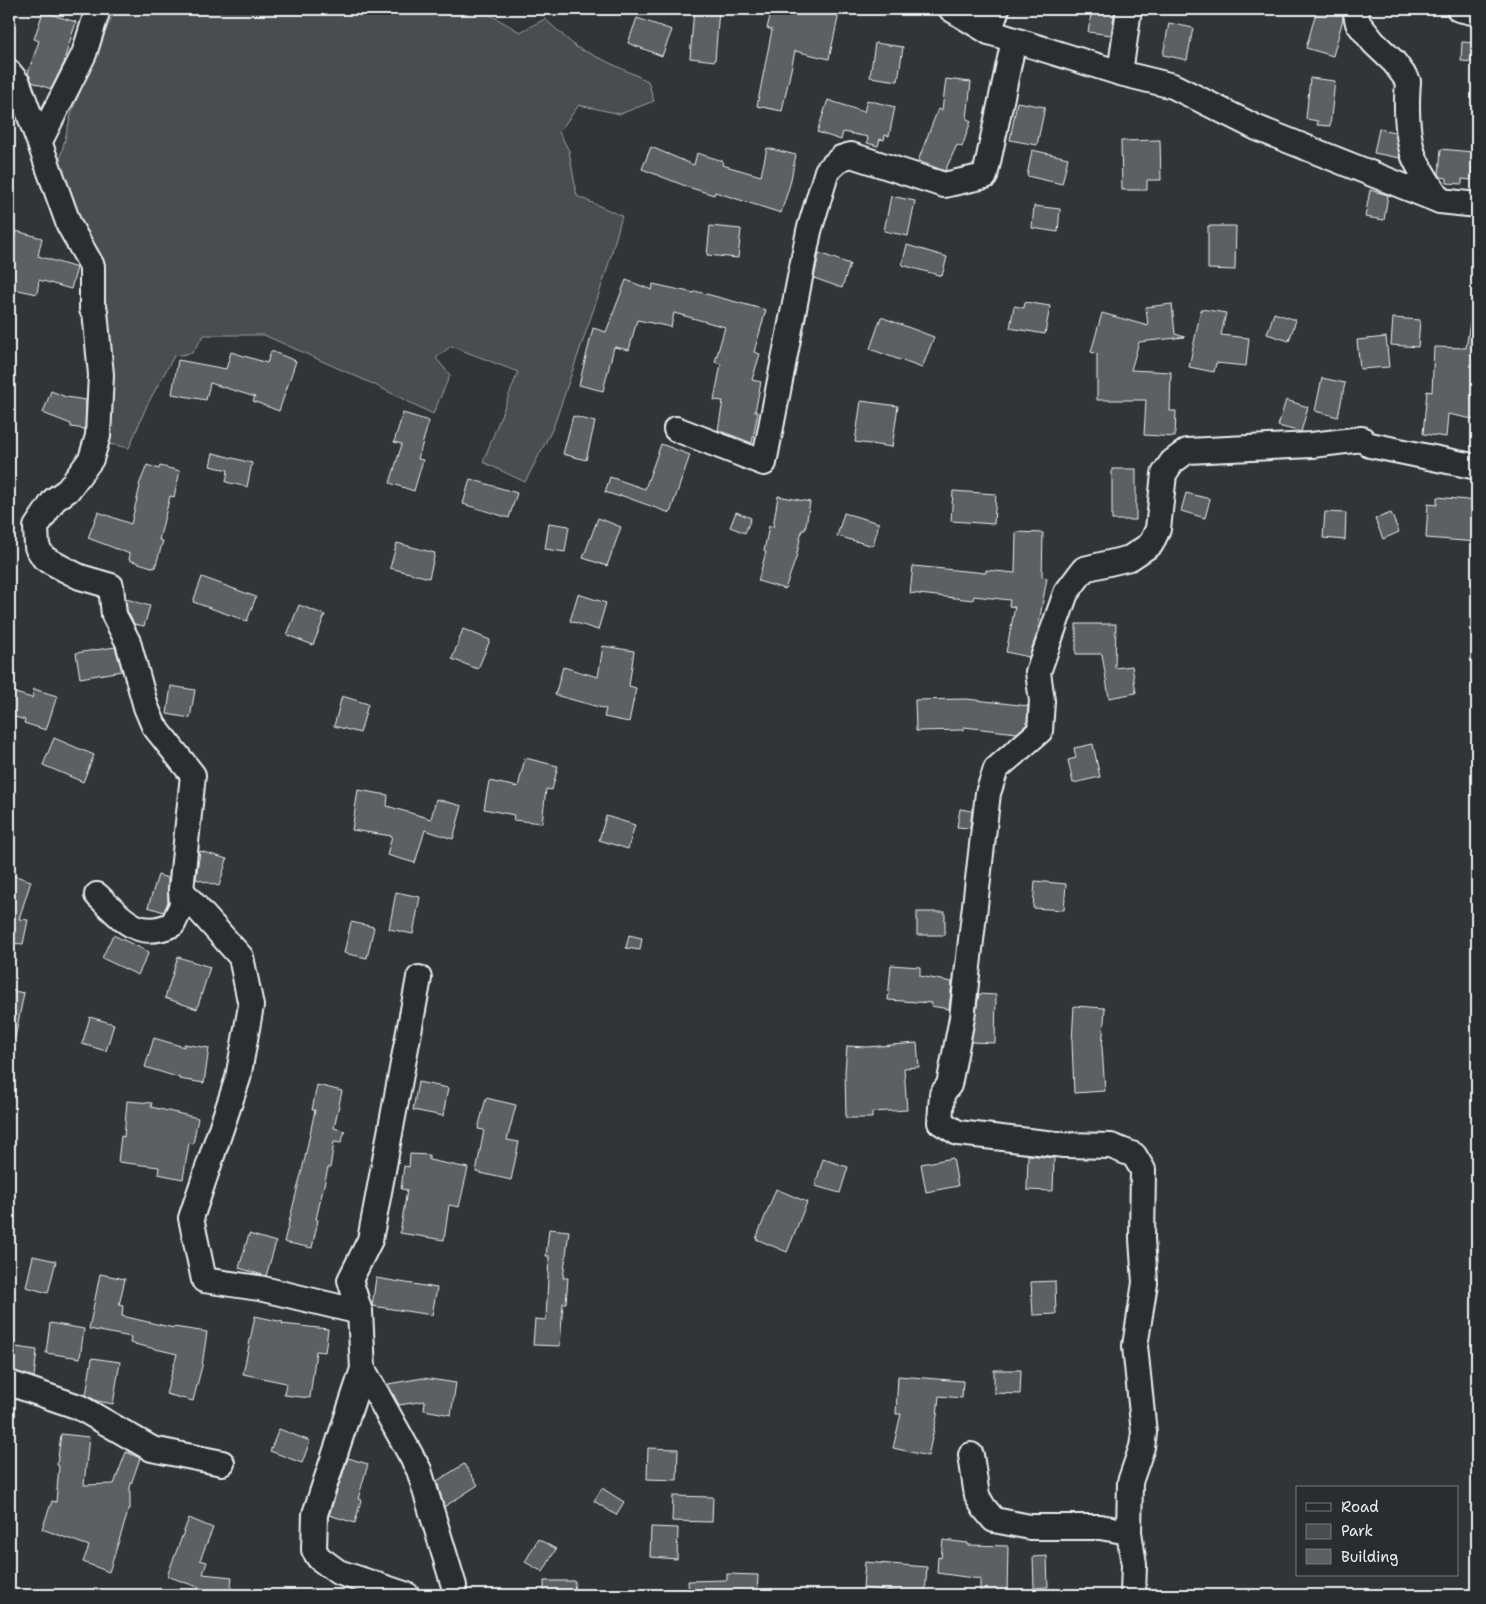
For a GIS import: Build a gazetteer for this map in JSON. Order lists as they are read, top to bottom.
{
  "legend": ["Road", "Park", "Building"]
}
